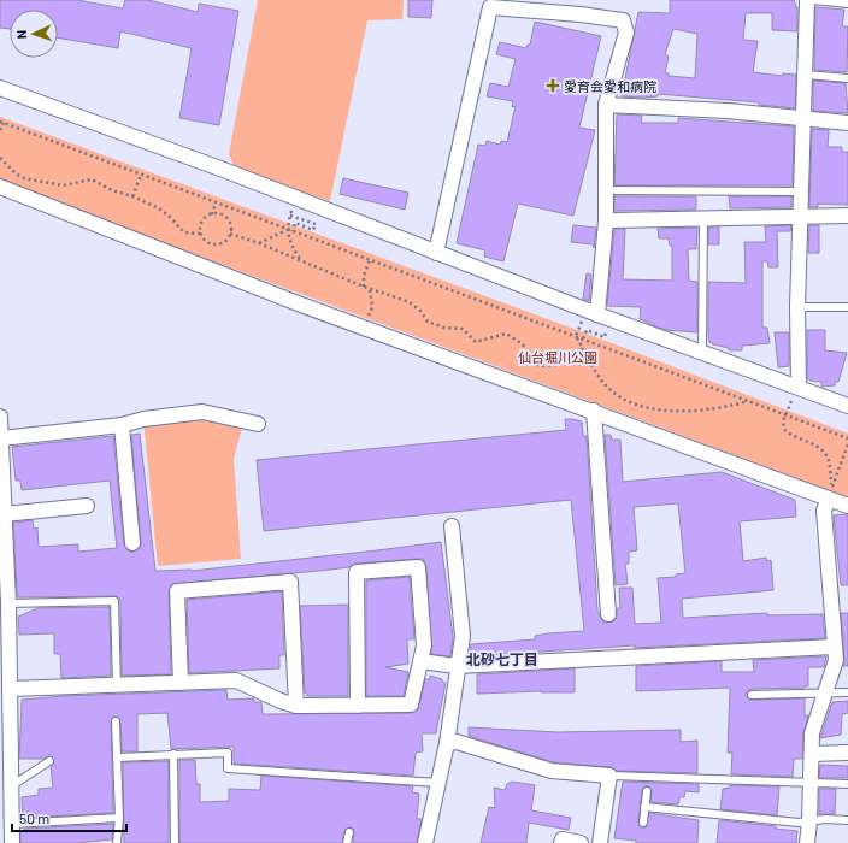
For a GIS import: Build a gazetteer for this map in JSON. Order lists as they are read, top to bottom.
{
  "districts": ["北砂七丁目"],
  "parks": ["仙台堀川公園"],
  "places": {
    "health": ["愛育会愛和病院"]
  },
  "scale_bar": "50 m",
  "north": "left"
}
